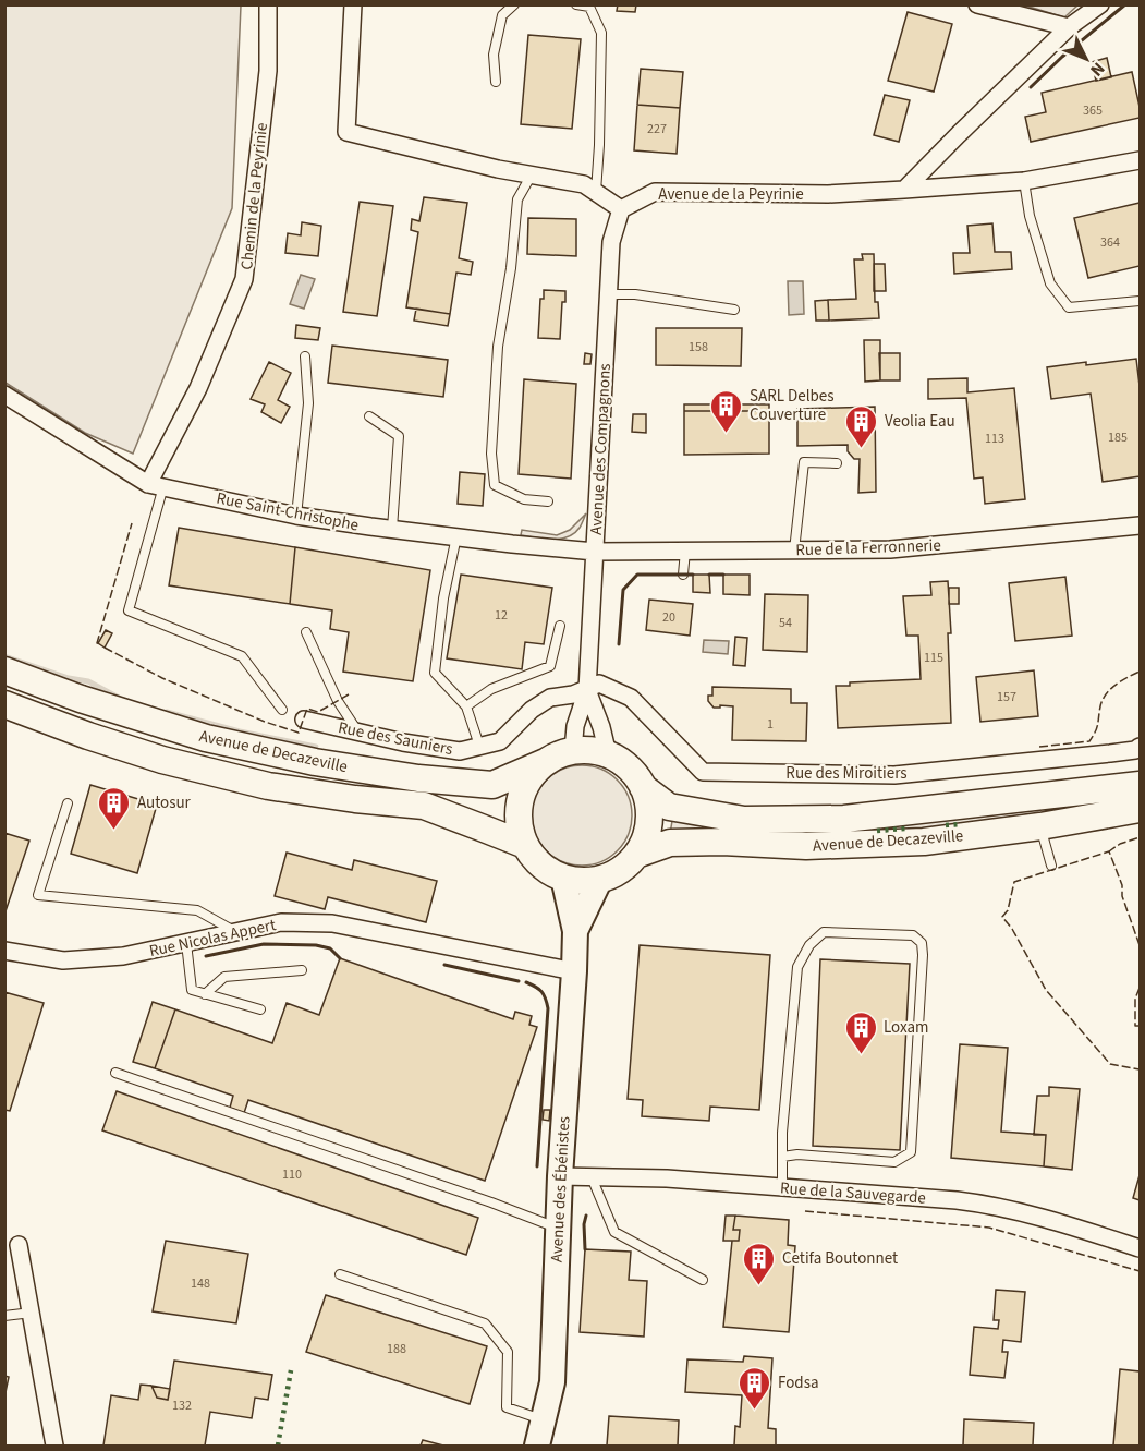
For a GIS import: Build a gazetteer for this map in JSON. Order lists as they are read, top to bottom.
{
  "streets": {
    "main road": ["Avenue de Decazeville"],
    "street": [
      "Avenue de la Peyrinie",
      "Chemin de la Peyrinie",
      "Avenue des Compagnons",
      "Rue Saint-Christophe",
      "Rue de la Ferronnerie",
      "Rue des Sauniers",
      "Rue des Miroitiers",
      "Rue Nicolas Appert",
      "Avenue des Ébénistes",
      "Rue de la Sauvegarde"
    ]
  },
  "crossings": [
    ["Avenue de la Peyrinie", "Avenue des Compagnons"],
    ["Chemin de la Peyrinie", "Rue Saint-Christophe"],
    ["Avenue des Compagnons", "Rue Saint-Christophe"],
    ["Avenue des Compagnons", "Rue de la Ferronnerie"],
    ["Avenue des Compagnons", "Rue des Sauniers"],
    ["Avenue des Compagnons", "Avenue de Decazeville"],
    ["Avenue des Compagnons", "Rue des Miroitiers"],
    ["Avenue des Compagnons", "Avenue des Ébénistes"],
    ["Rue Saint-Christophe", "Rue de la Ferronnerie"],
    ["Rue des Sauniers", "Rue des Miroitiers"],
    ["Avenue de Decazeville", "Avenue des Ébénistes"],
    ["Rue Nicolas Appert", "Avenue des Ébénistes"],
    ["Avenue des Ébénistes", "Rue de la Sauvegarde"]
  ],
  "places": {
    "building": [
      "SARL Delbes Couverture",
      "Veolia Eau",
      "Autosur",
      "Loxam",
      "Cetifa Boutonnet",
      "Fodsa"
    ]
  },
  "house_numbers": [
    "365",
    "227",
    "364",
    "158",
    "185",
    "113",
    "12",
    "20",
    "54",
    "115",
    "157",
    "1",
    "110",
    "148",
    "188",
    "132"
  ],
  "north": "bottom right"
}
